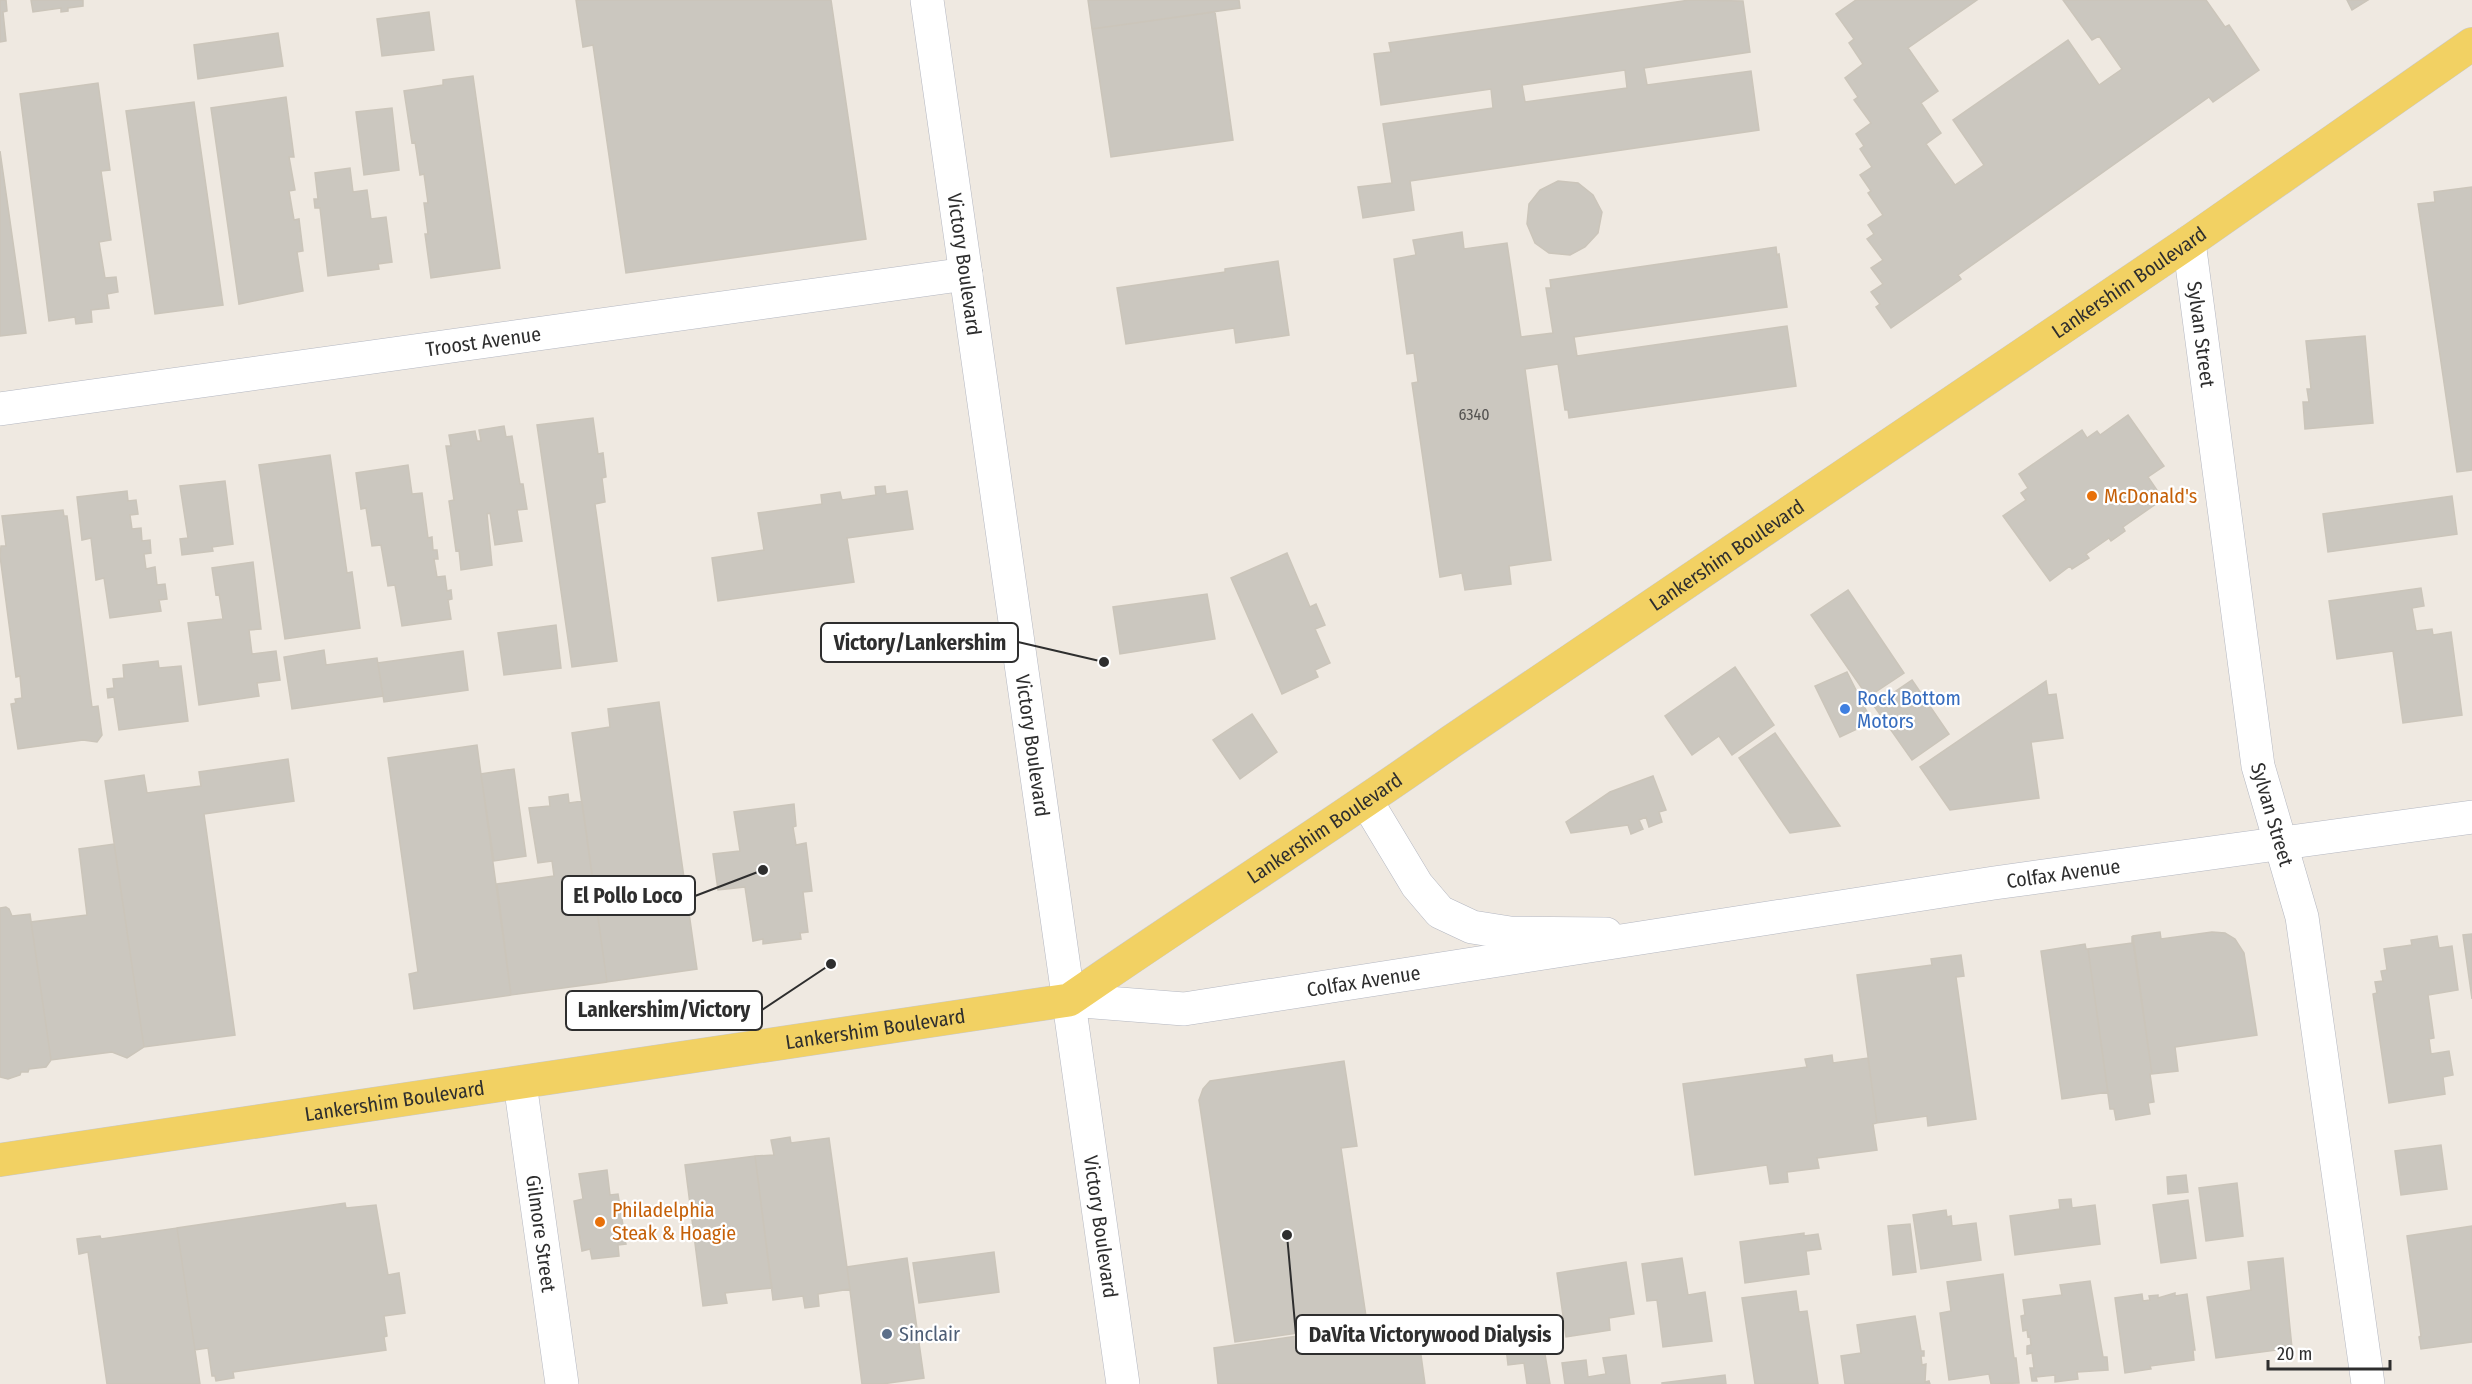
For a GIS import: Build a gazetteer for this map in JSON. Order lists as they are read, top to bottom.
{
  "streets": {
    "main road": [
      "Victory Boulevard",
      "Lankershim Boulevard",
      "Sylvan Street",
      "Troost Avenue",
      "Colfax Avenue",
      "Gilmore Street"
    ]
  },
  "crossings": [
    ["Victory Boulevard", "Lankershim Boulevard"],
    ["Victory Boulevard", "Troost Avenue"],
    ["Victory Boulevard", "Colfax Avenue"],
    ["Lankershim Boulevard", "Sylvan Street"],
    ["Lankershim Boulevard", "Colfax Avenue"],
    ["Lankershim Boulevard", "Gilmore Street"],
    ["Sylvan Street", "Colfax Avenue"]
  ],
  "places": [
    "McDonald's",
    "Victory/Lankershim",
    "Rock Bottom Motors",
    "El Pollo Loco",
    "Lankershim/Victory",
    "Philadelphia Steak & Hoagie",
    "DaVita Victorywood Dialysis",
    "Sinclair"
  ],
  "house_numbers": ["6340"],
  "scale_bar": "20 m"
}
